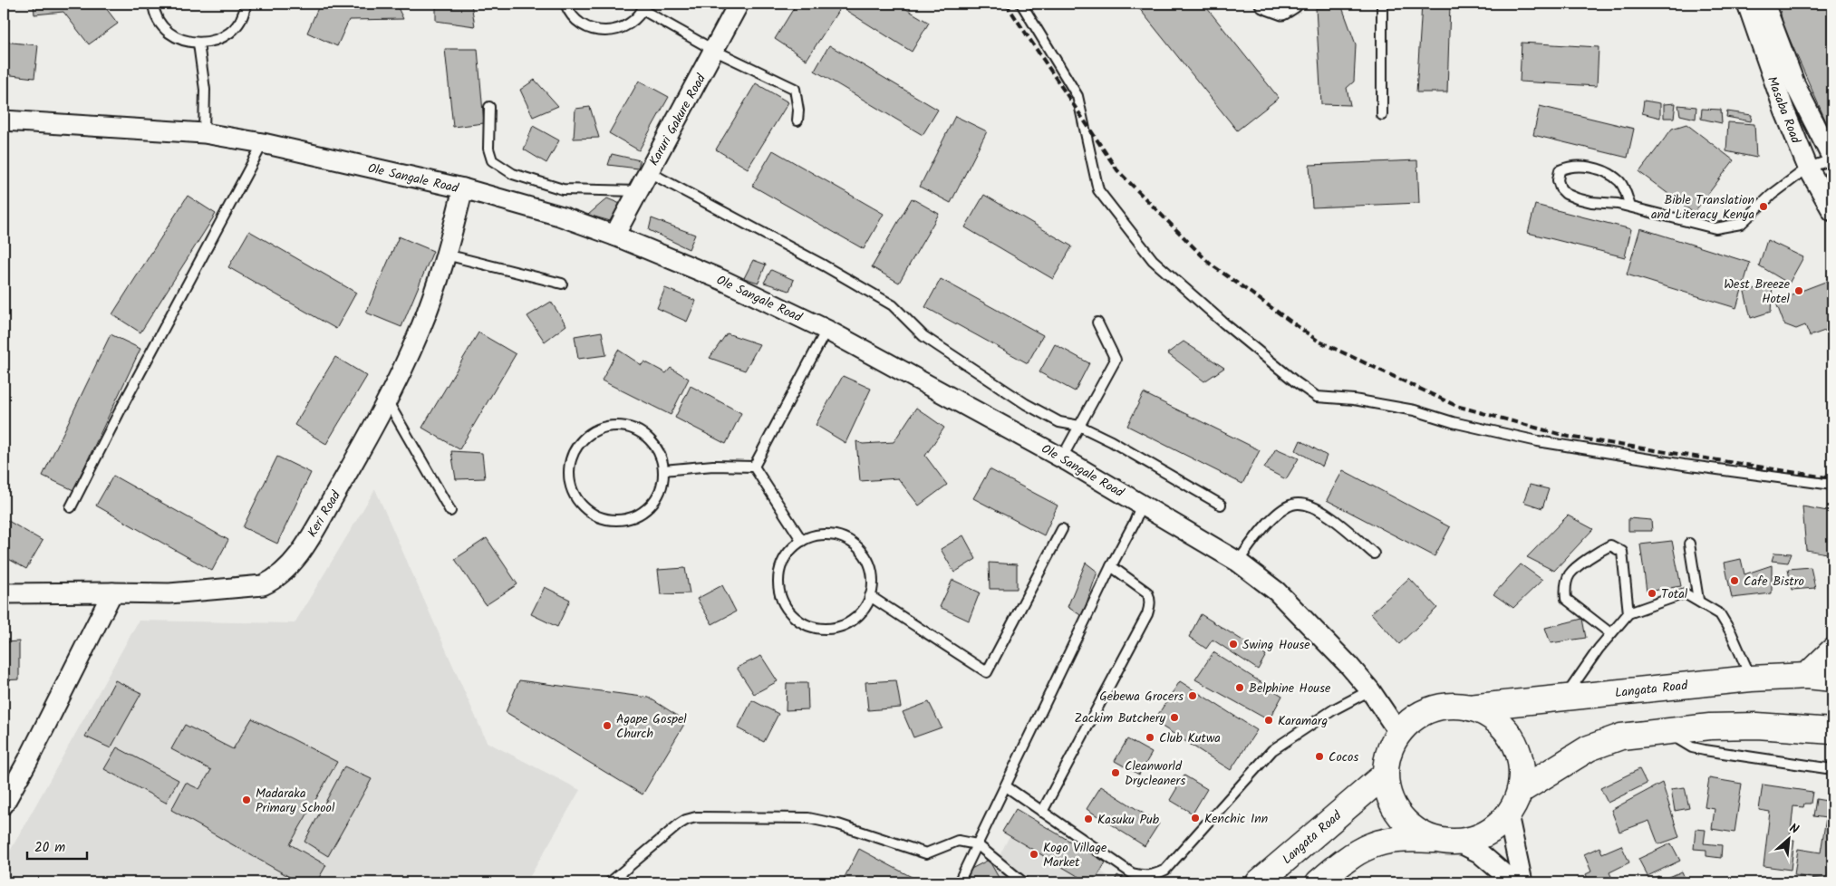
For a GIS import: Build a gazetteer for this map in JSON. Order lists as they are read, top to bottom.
{
  "streets": {
    "main road": ["Langata Road"],
    "street": [
      "Masaba Road",
      "Karuri Gakure Road",
      "Ole Sangale Road",
      "Keri Road"
    ]
  },
  "crossings": [
    ["Karuri Gakure Road", "Ole Sangale Road"],
    ["Ole Sangale Road", "Keri Road"],
    ["Ole Sangale Road", "Langata Road"]
  ],
  "places": [
    "Bible Translation and Literacy Kenya",
    "West Breeze Hotel",
    "Cafe Bistro",
    "Total",
    "Swing House",
    "Belphine House",
    "Gebewa Grocers",
    "Zackim Butchery",
    "Karamarg",
    "Agape Gospel Church",
    "Club Kutwa",
    "Cocos",
    "Cleanworld Drycleaners",
    "Madaraka Primary School",
    "Kenchic Inn",
    "Kasuku Pub",
    "Kogo Village Market"
  ],
  "scale_bar": "20 m",
  "north": "top right"
}
